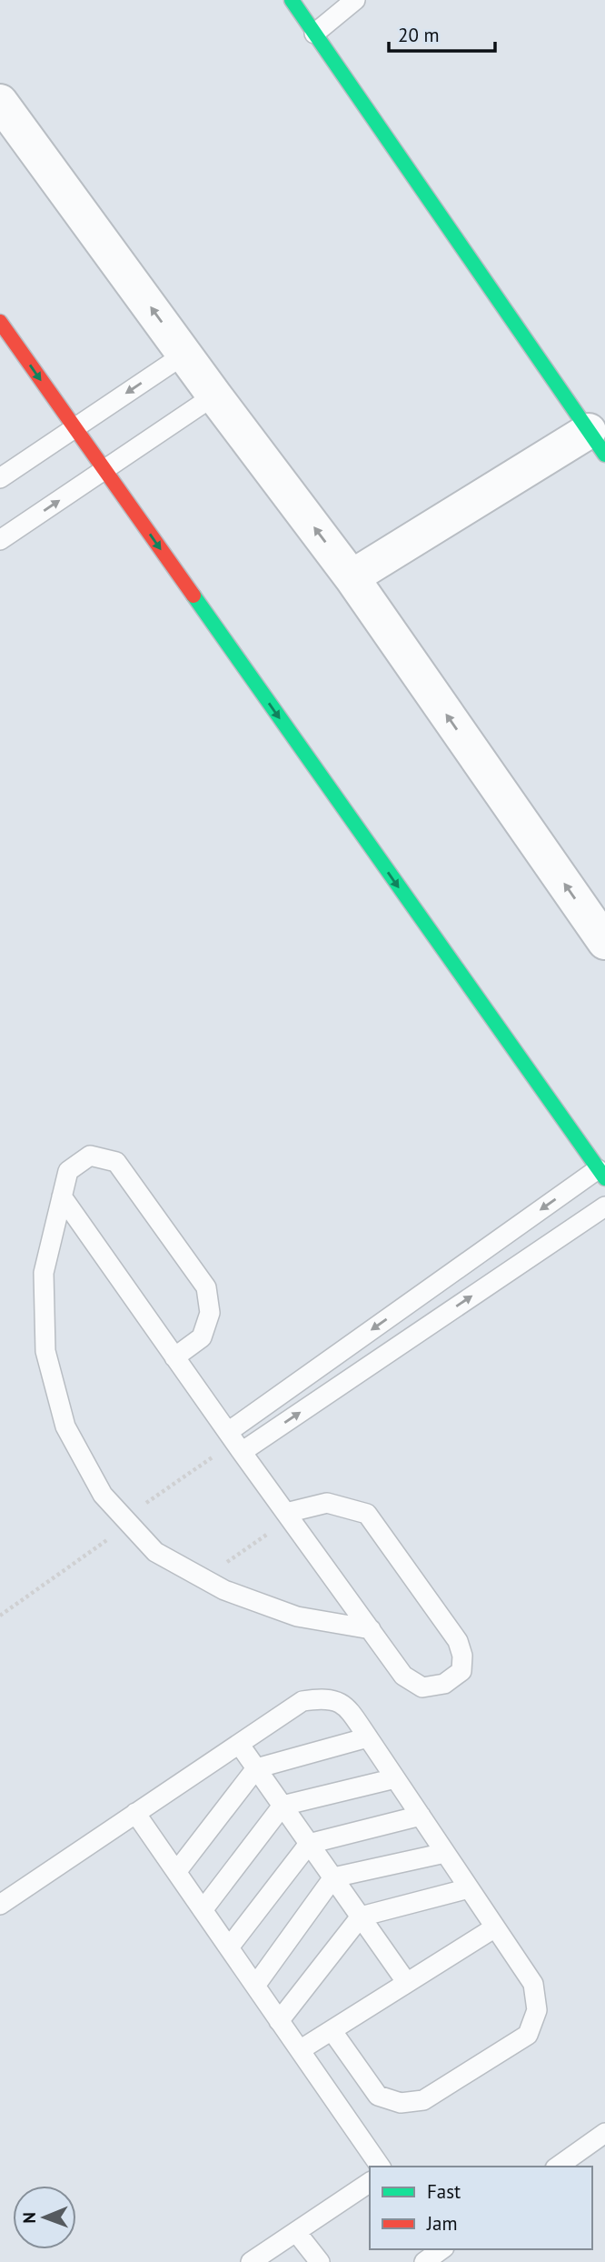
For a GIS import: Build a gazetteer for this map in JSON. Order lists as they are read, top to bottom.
{
  "legend": ["Fast", "Jam"],
  "scale_bar": "20 m",
  "north": "left"
}
